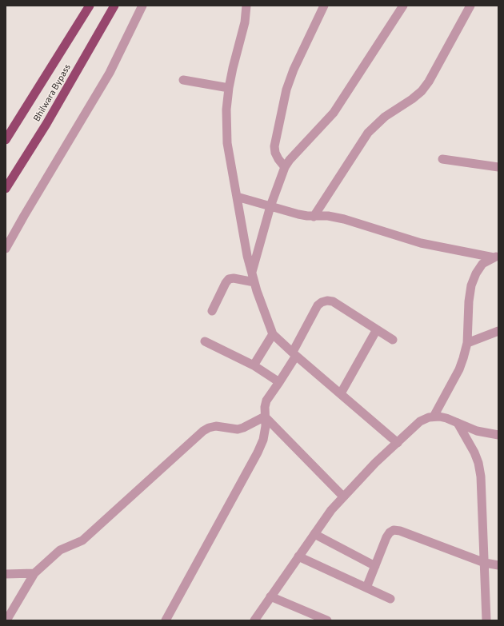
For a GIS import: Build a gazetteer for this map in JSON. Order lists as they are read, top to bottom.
{
  "streets": {
    "highway": ["Bhilwara Bypass"]
  }
}
